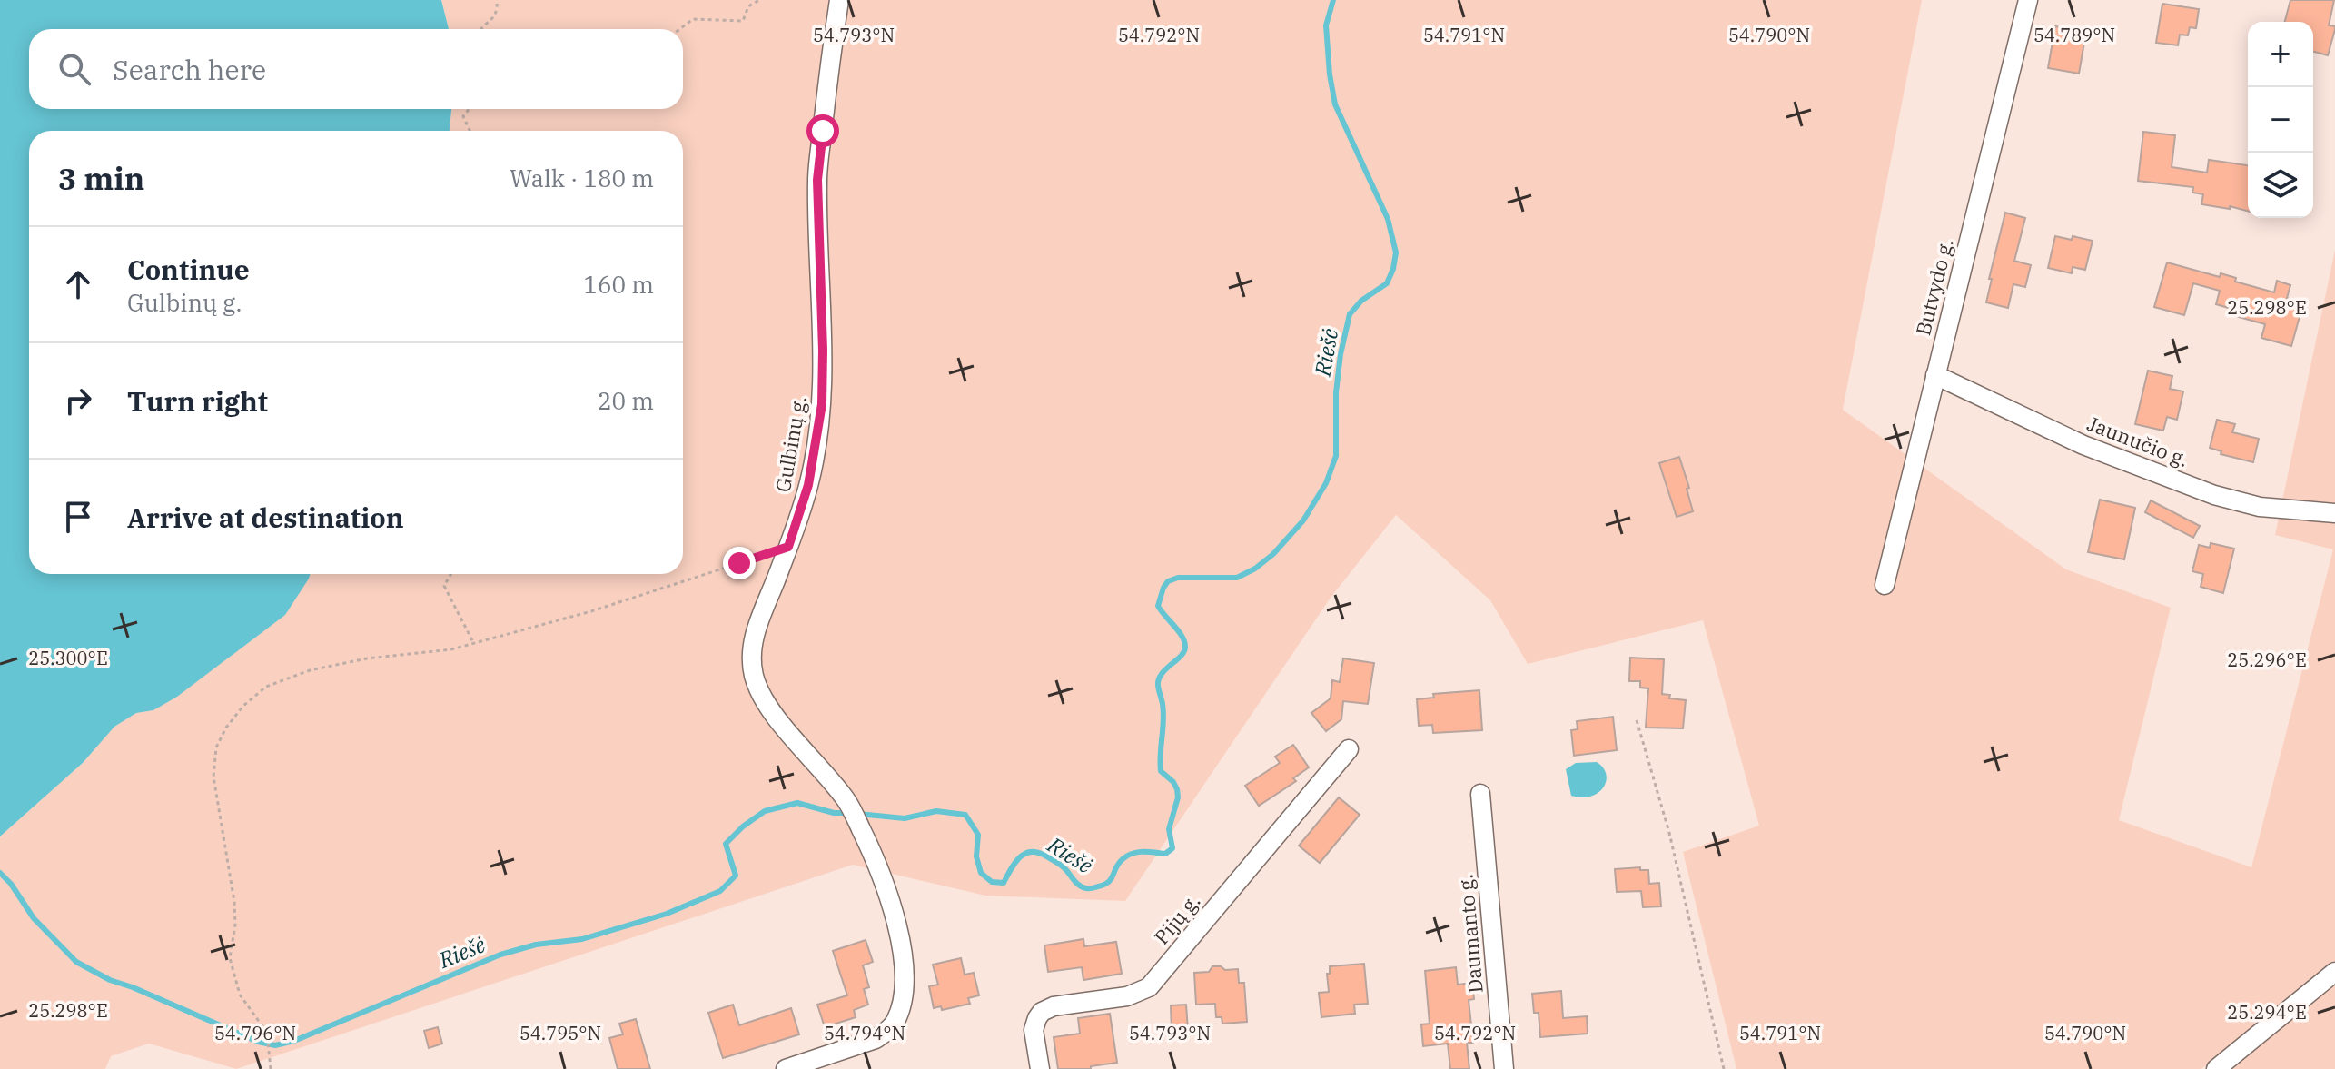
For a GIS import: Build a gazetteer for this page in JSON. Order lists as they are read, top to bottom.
{
  "streets": {
    "street": [
      "Butvydo g.",
      "Jaunučio g.",
      "Gulbinų g.",
      "Pijų g.",
      "Daumanto g."
    ]
  },
  "crossings": [
    ["Butvydo g.", "Jaunučio g."]
  ],
  "water": ["Riešė"],
  "page": {
    "map_buttons": ["+", "−"],
    "search": "Search here",
    "heading": ["3 min", "Walk · 180 m"],
    "list": [
      ["Continue", "Gulbinų g.", "160 m"],
      ["Turn right", "20 m"],
      "Arrive at destination"
    ]
  },
  "coordinates": [
    "54.793°N",
    "54.792°N",
    "54.791°N",
    "54.790°N",
    "54.789°N",
    "25.298°E",
    "25.300°E",
    "25.296°E",
    "25.294°E",
    "54.796°N",
    "54.795°N",
    "54.794°N"
  ]
}
